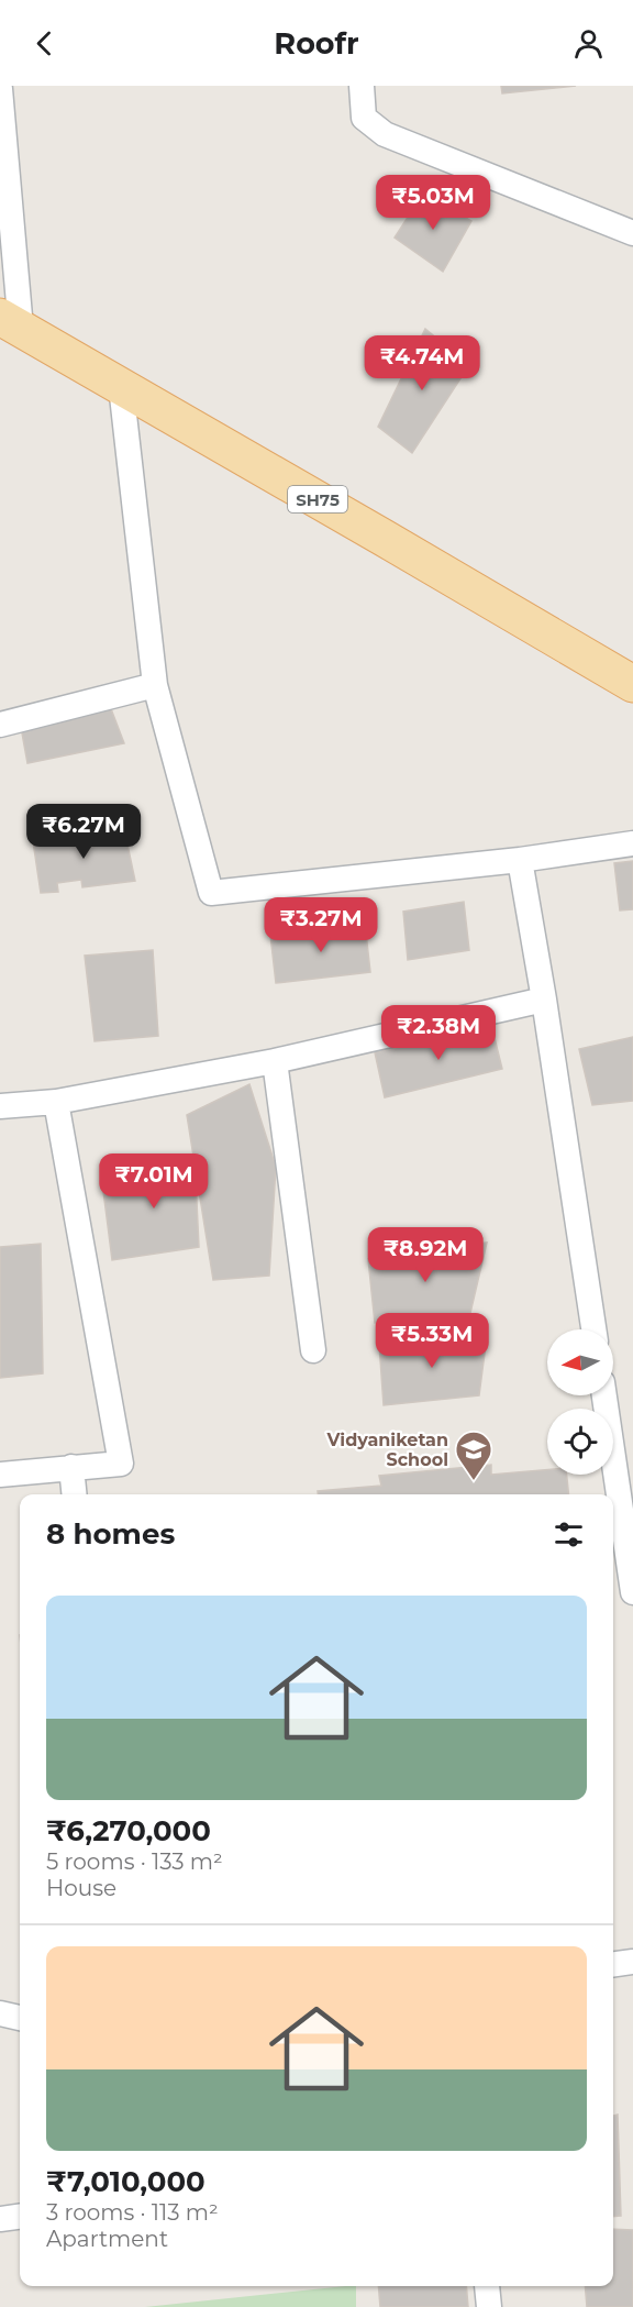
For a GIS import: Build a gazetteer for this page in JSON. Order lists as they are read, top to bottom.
{
  "streets": {
    "main road": ["SH75"]
  },
  "places": {
    "school or university": ["Vidyaniketan School"]
  },
  "north": "left",
  "page": {
    "header": "Roofr",
    "price": [
      "₹5.03M",
      "₹4.74M",
      "₹6.27M",
      "₹3.27M",
      "₹2.38M",
      "₹7.01M",
      "₹8.92M",
      "₹5.33M"
    ],
    "heading": "8 homes",
    "list": [
      {
        "name": "₹6,270,000",
        "note": "5 rooms · 133 m² · House"
      },
      {
        "name": "₹7,010,000",
        "note": "3 rooms · 113 m² · Apartment"
      }
    ]
  }
}
